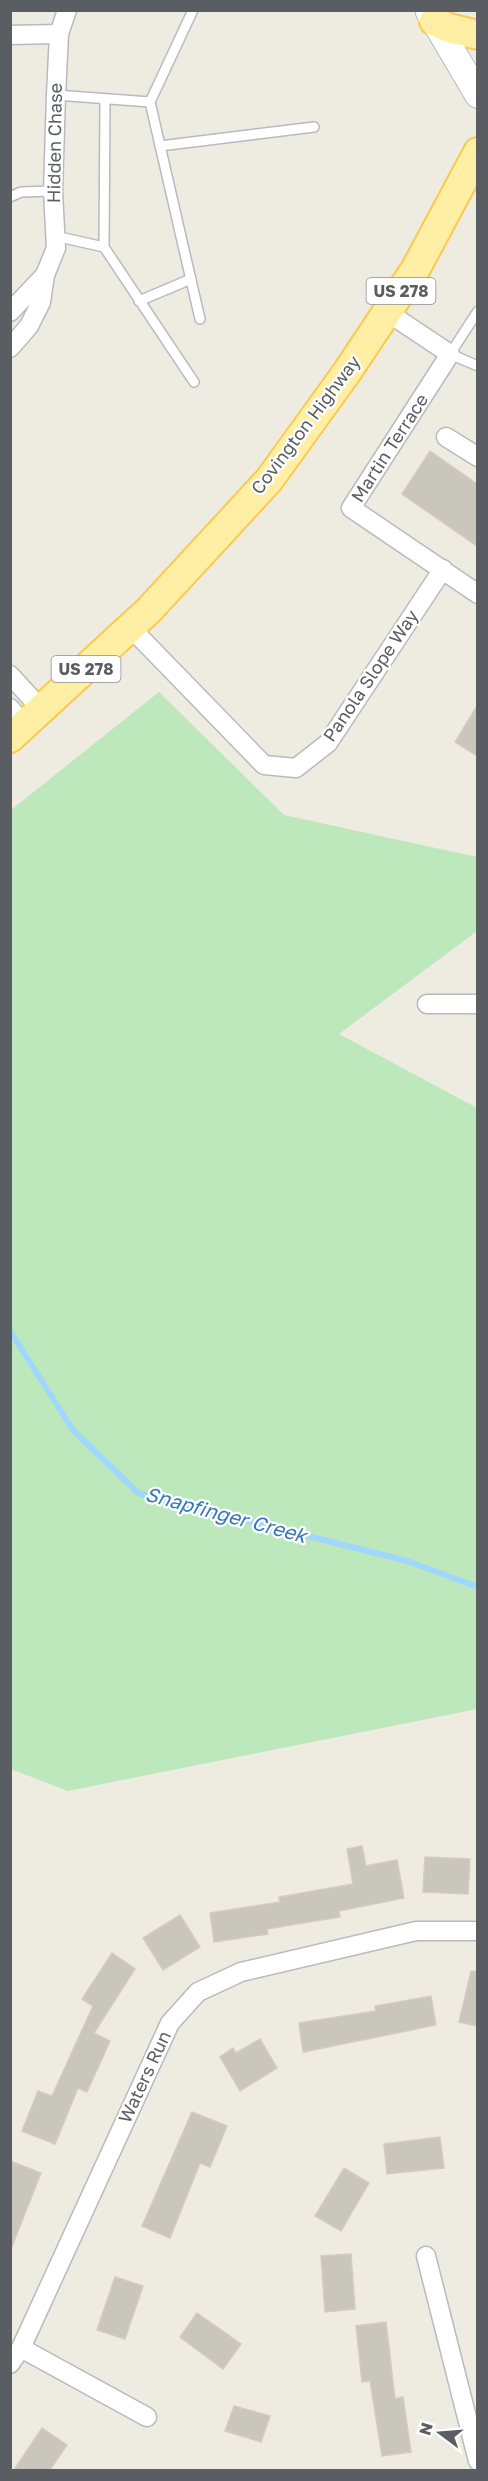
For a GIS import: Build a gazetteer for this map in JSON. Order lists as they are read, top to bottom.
{
  "streets": {
    "main road": ["US 278", "Covington Highway"],
    "street": [
      "Hidden Chase",
      "Martin Terrace",
      "Panola Slope Way",
      "Waters Run"
    ]
  },
  "crossings": [
    ["Covington Highway", "Panola Slope Way"],
    ["Martin Terrace", "Panola Slope Way"]
  ],
  "water": ["Snapfinger Creek"],
  "north": "left"
}
